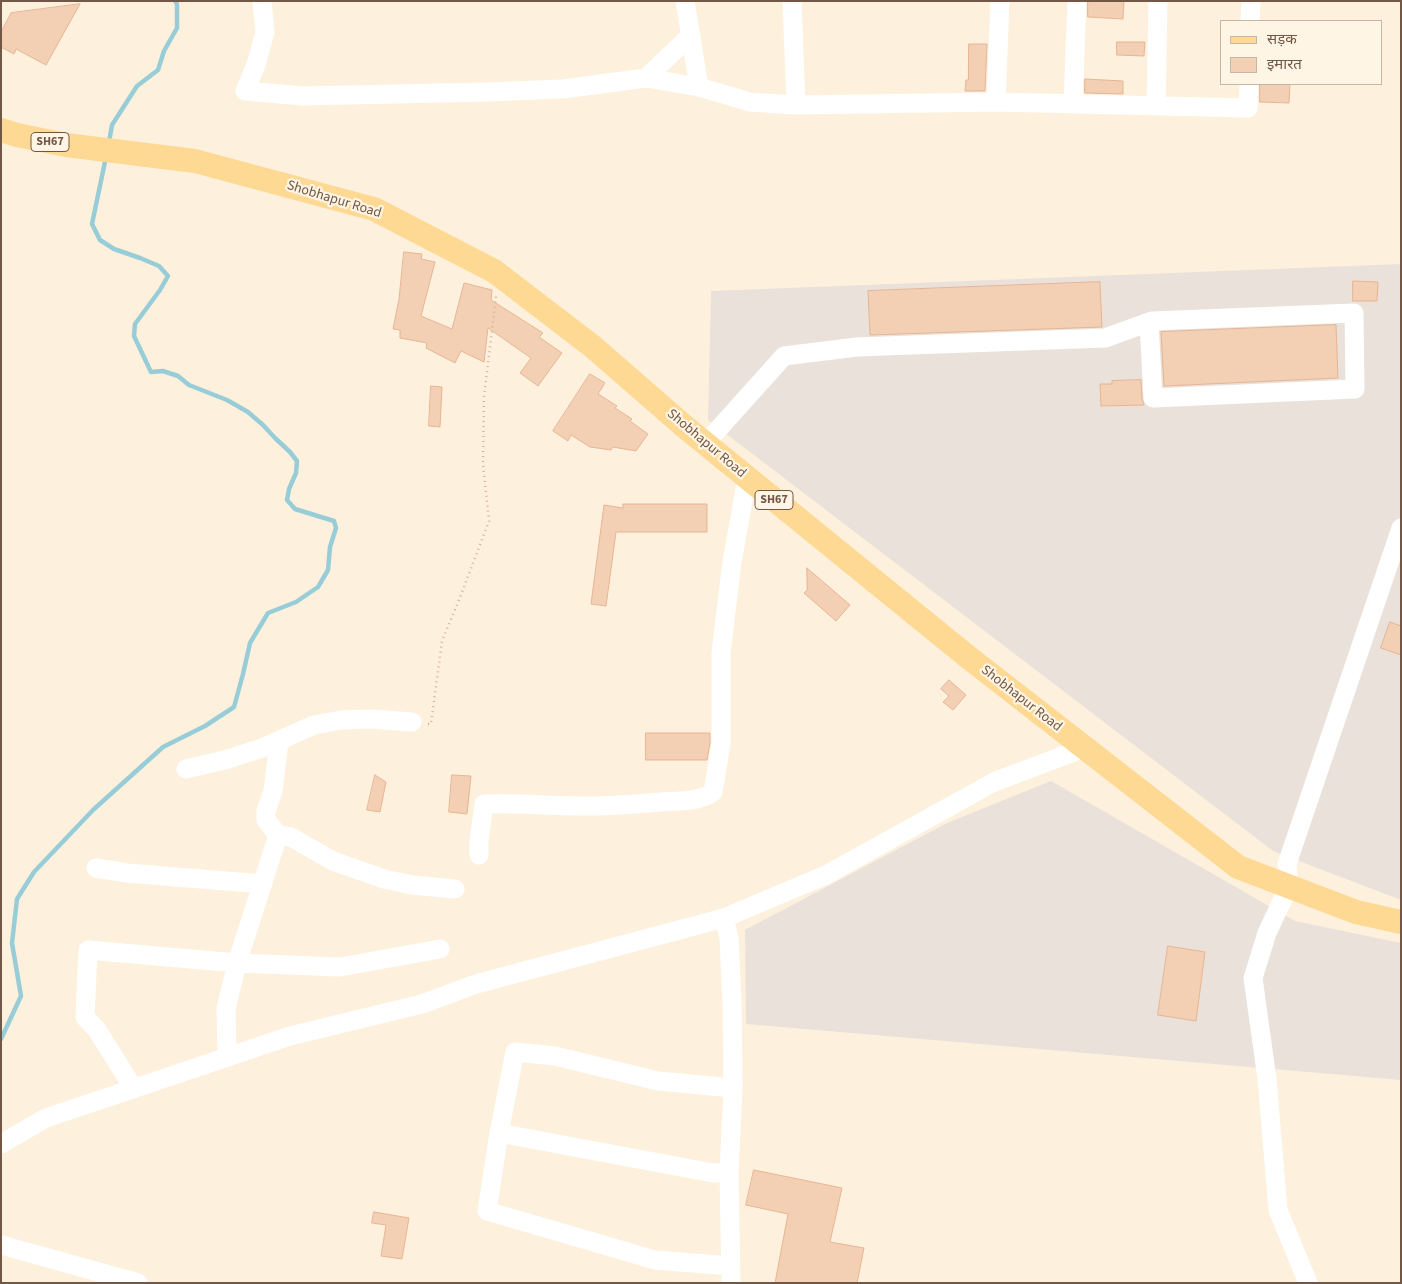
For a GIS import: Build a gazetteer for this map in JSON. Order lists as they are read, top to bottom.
{
  "streets": {
    "main road": ["SH67", "Shobhapur Road"]
  },
  "legend": ["सड़क", "इमारत"]
}
